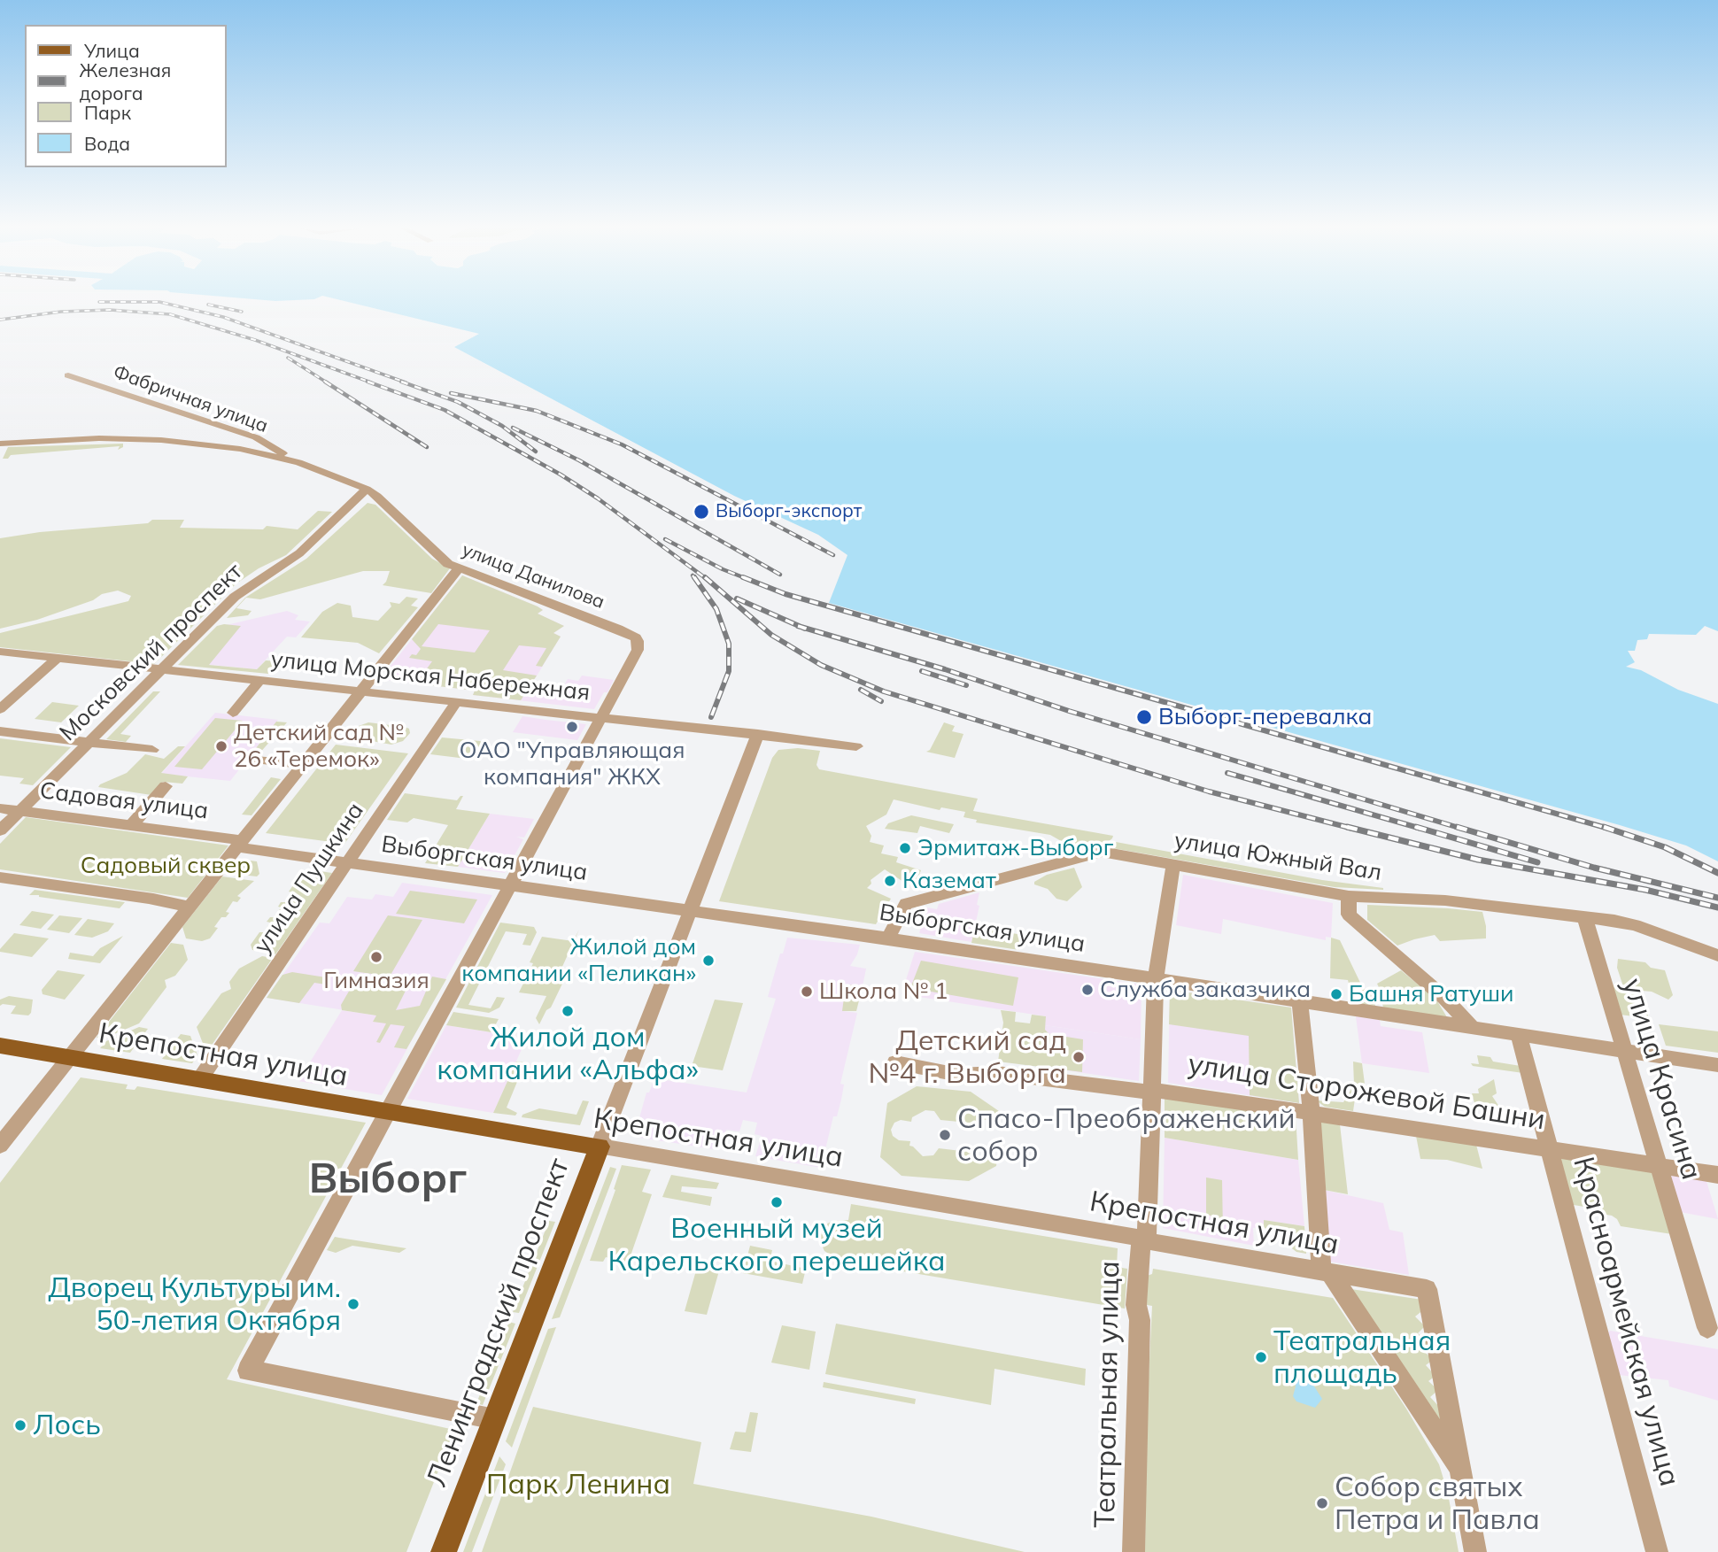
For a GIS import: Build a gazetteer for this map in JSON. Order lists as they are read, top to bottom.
{
  "streets": {
    "main road": ["Крепостная улица", "Ленинградский проспект"],
    "street": [
      "Фабричная улица",
      "улица Данилова",
      "Московский проспект",
      "улица Морская Набережная",
      "Садовая улица",
      "улица Южный Вал",
      "Выборгская улица",
      "улица Пушкина",
      "улица Красина",
      "улица Сторожевой Башни",
      "Красноармейская улица",
      "Театральная улица"
    ]
  },
  "crossings": [
    ["Фабричная улица", "улица Данилова"],
    ["улица Данилова", "Московский проспект"],
    ["улица Данилова", "улица Морская Набережная"],
    ["Московский проспект", "улица Морская Набережная"],
    ["Московский проспект", "Садовая улица"],
    ["улица Морская Набережная", "улица Пушкина"],
    ["улица Морская Набережная", "Ленинградский проспект"],
    ["Садовая улица", "Выборгская улица"],
    ["улица Южный Вал", "Выборгская улица"],
    ["улица Южный Вал", "улица Красина"],
    ["улица Южный Вал", "Театральная улица"],
    ["Выборгская улица", "улица Пушкина"],
    ["Выборгская улица", "улица Красина"],
    ["Выборгская улица", "Красноармейская улица"],
    ["Выборгская улица", "Ленинградский проспект"],
    ["Выборгская улица", "Театральная улица"],
    ["улица Пушкина", "Крепостная улица"],
    ["Крепостная улица", "Ленинградский проспект"],
    ["Крепостная улица", "Театральная улица"],
    ["улица Красина", "улица Сторожевой Башни"],
    ["улица Сторожевой Башни", "Красноармейская улица"],
    ["улица Сторожевой Башни", "Театральная улица"]
  ],
  "districts": ["Выборг"],
  "parks": ["Садовый сквер", "Парк Ленина"],
  "places": [
    "Выборг-экспорт",
    "Выборг-перевалка",
    "ОАО \"Управляющая компания\" ЖКХ",
    "Детский сад № 26 «Теремок»",
    "Эрмитаж-Выборг",
    "Каземат",
    "Гимназия",
    "Жилой дом компании «Пеликан»",
    "Служба заказчика",
    "Школа № 1",
    "Башня Ратуши",
    "Жилой дом компании «Альфа»",
    "Детский сад №4 г. Выборга",
    "Спасо-Преображенский собор",
    "Военный музей Карельского перешейка",
    "Дворец Культуры им. 50-летия Октября",
    "Театральная площадь",
    "Лось",
    "Собор святых Петра и Павла"
  ],
  "legend": [
    "Улица",
    "Железная дорога",
    "Парк",
    "Вода"
  ]
}
